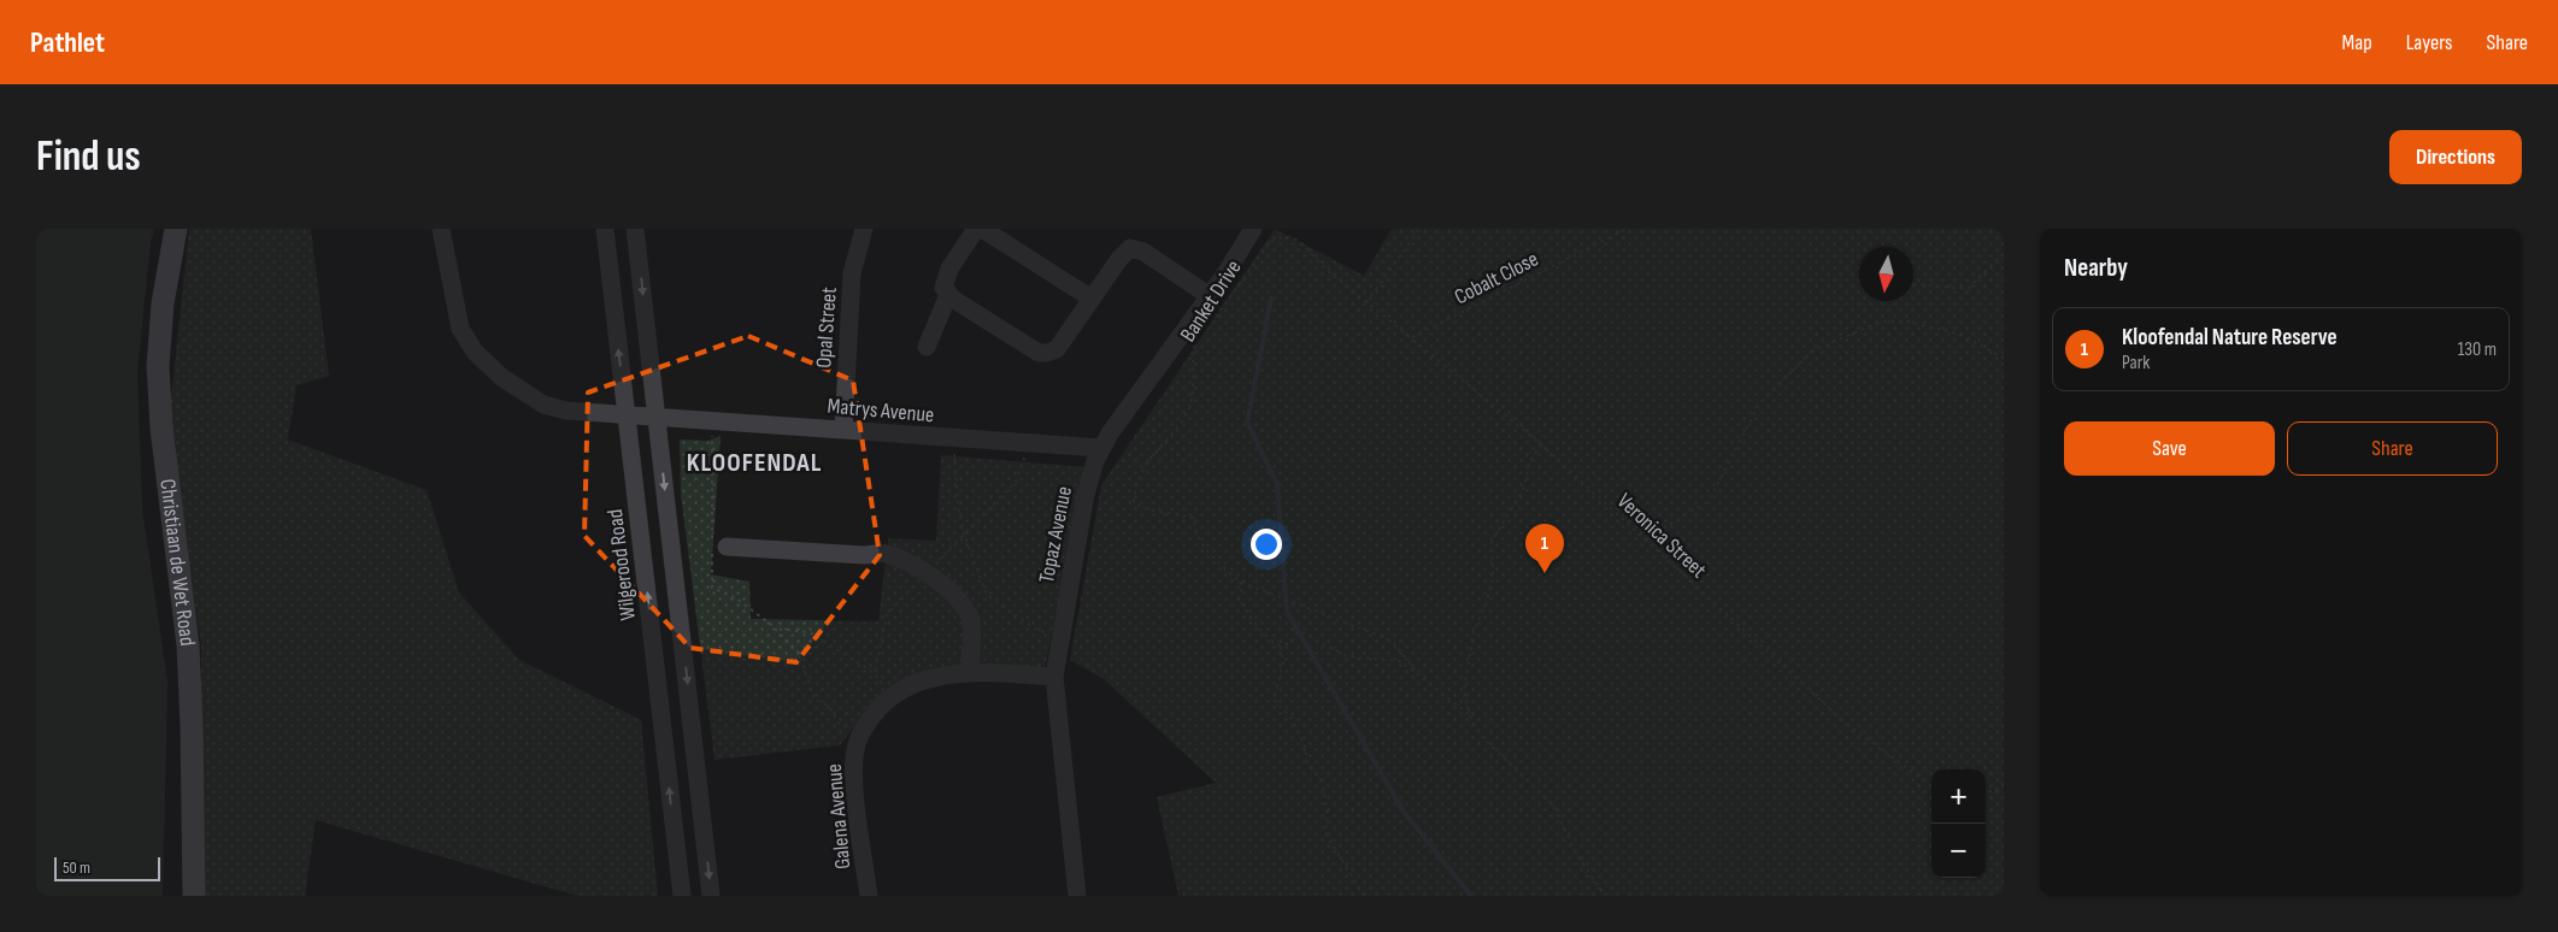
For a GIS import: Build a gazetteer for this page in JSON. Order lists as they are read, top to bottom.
{
  "streets": {
    "main road": ["Christiaan de Wet Road"],
    "street": [
      "Opal Street",
      "Matrys Avenue",
      "Topaz Avenue",
      "Wilgerood Road",
      "Galena Avenue"
    ],
    "path": ["Cobalt Close", "Banket Drive", "Veronica Street"]
  },
  "crossings": [
    ["Cobalt Close", "Veronica Street"],
    ["Banket Drive", "Veronica Street"],
    ["Opal Street", "Matrys Avenue"],
    ["Matrys Avenue", "Topaz Avenue"],
    ["Matrys Avenue", "Wilgerood Road"],
    ["Topaz Avenue", "Galena Avenue"]
  ],
  "districts": ["KLOOFENDAL"],
  "scale_bar": "50 m",
  "north": "bottom",
  "page": {
    "header": "Pathlet",
    "nav": ["Map", "Layers", "Share"],
    "buttons": [
      "Directions",
      ["Save", "Share"]
    ],
    "title": "Find us",
    "heading": "Nearby",
    "list": [
      {
        "mark": "1",
        "name": "Kloofendal Nature Reserve",
        "note": "Park",
        "value": "130 m"
      }
    ],
    "pins": "1",
    "map_buttons": ["+", "−"],
    "scale": "50 m"
  }
}
